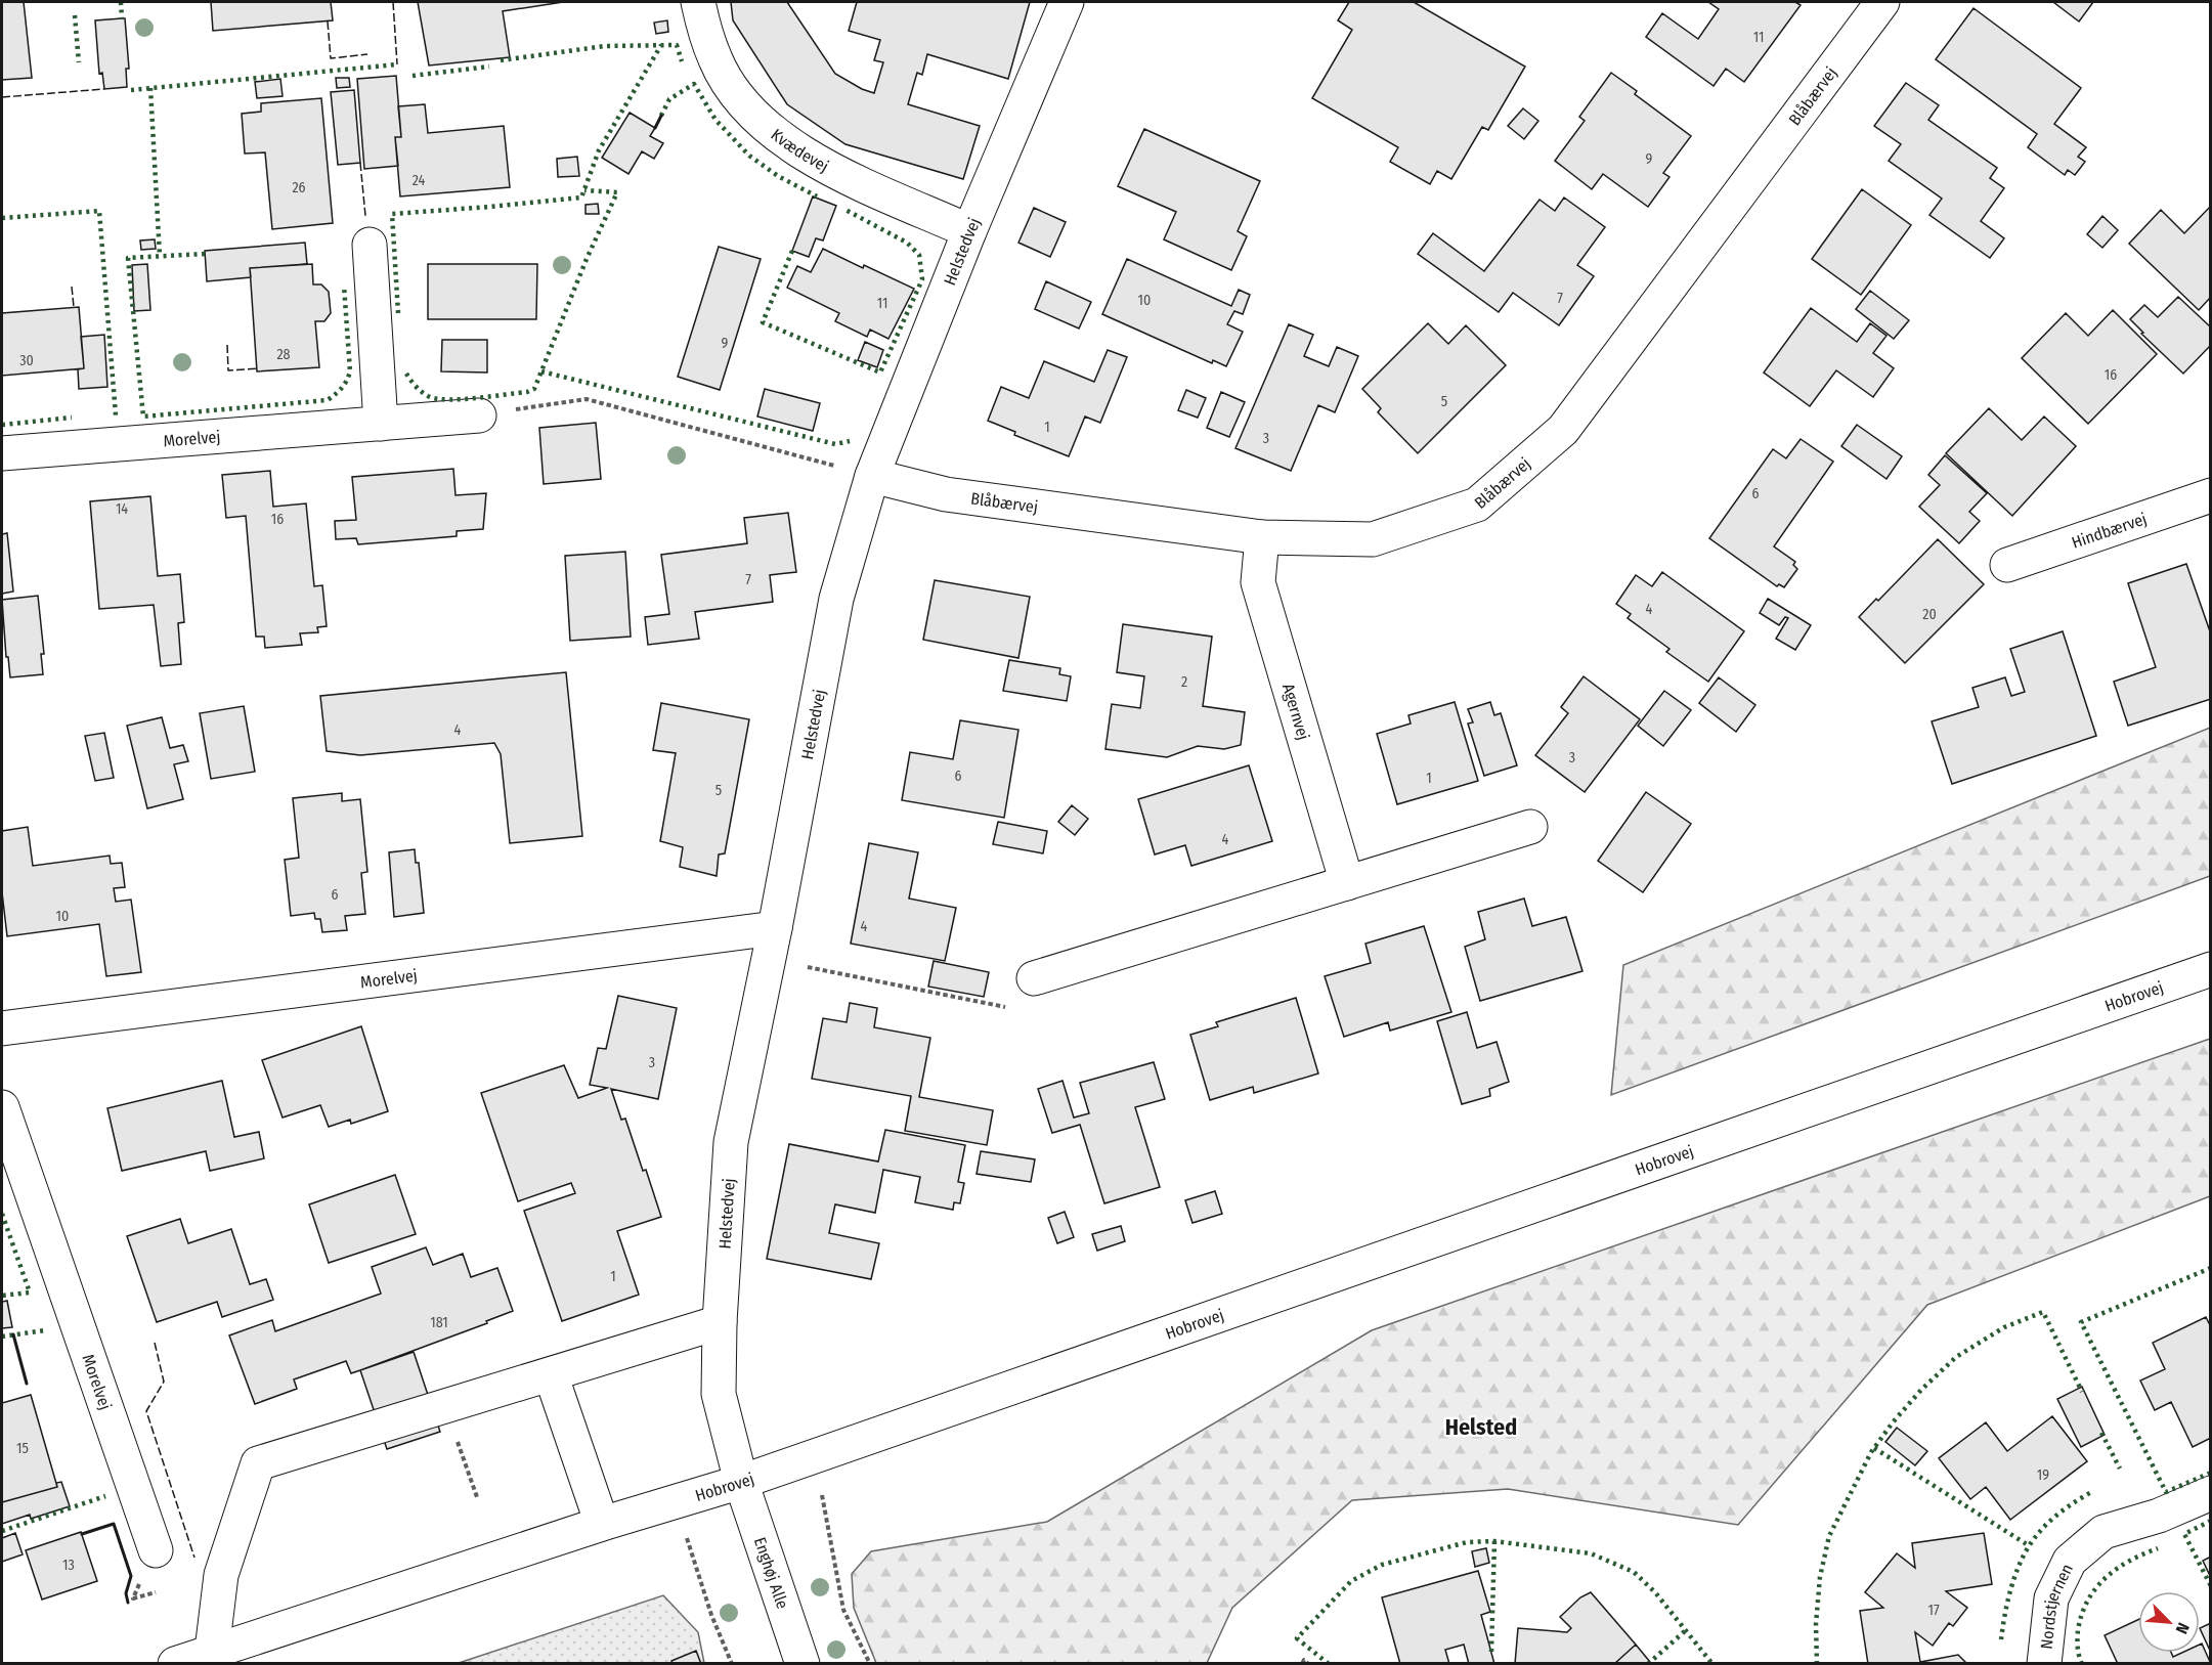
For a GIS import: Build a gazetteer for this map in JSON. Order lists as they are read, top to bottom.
{
  "streets": {
    "street": [
      "Blåbærvej",
      "Kvædevej",
      "Helstedvej",
      "Morelvej",
      "Hindbærvej",
      "Agernvej",
      "Hobrovej",
      "Enghøj Alle",
      "Nordstjernen"
    ]
  },
  "crossings": [
    ["Blåbærvej", "Helstedvej"],
    ["Blåbærvej", "Agernvej"],
    ["Kvædevej", "Helstedvej"],
    ["Helstedvej", "Morelvej"],
    ["Helstedvej", "Hobrovej"],
    ["Helstedvej", "Enghøj Alle"],
    ["Hobrovej", "Enghøj Alle"]
  ],
  "districts": ["Helsted"],
  "house_numbers": [
    "11",
    "9",
    "24",
    "26",
    "7",
    "10",
    "11",
    "9",
    "28",
    "30",
    "16",
    "5",
    "1",
    "3",
    "6",
    "14",
    "16",
    "7",
    "4",
    "20",
    "2",
    "4",
    "3",
    "6",
    "1",
    "5",
    "4",
    "6",
    "10",
    "4",
    "3",
    "1",
    "181",
    "15",
    "19",
    "13",
    "17"
  ],
  "north": "bottom right"
}
